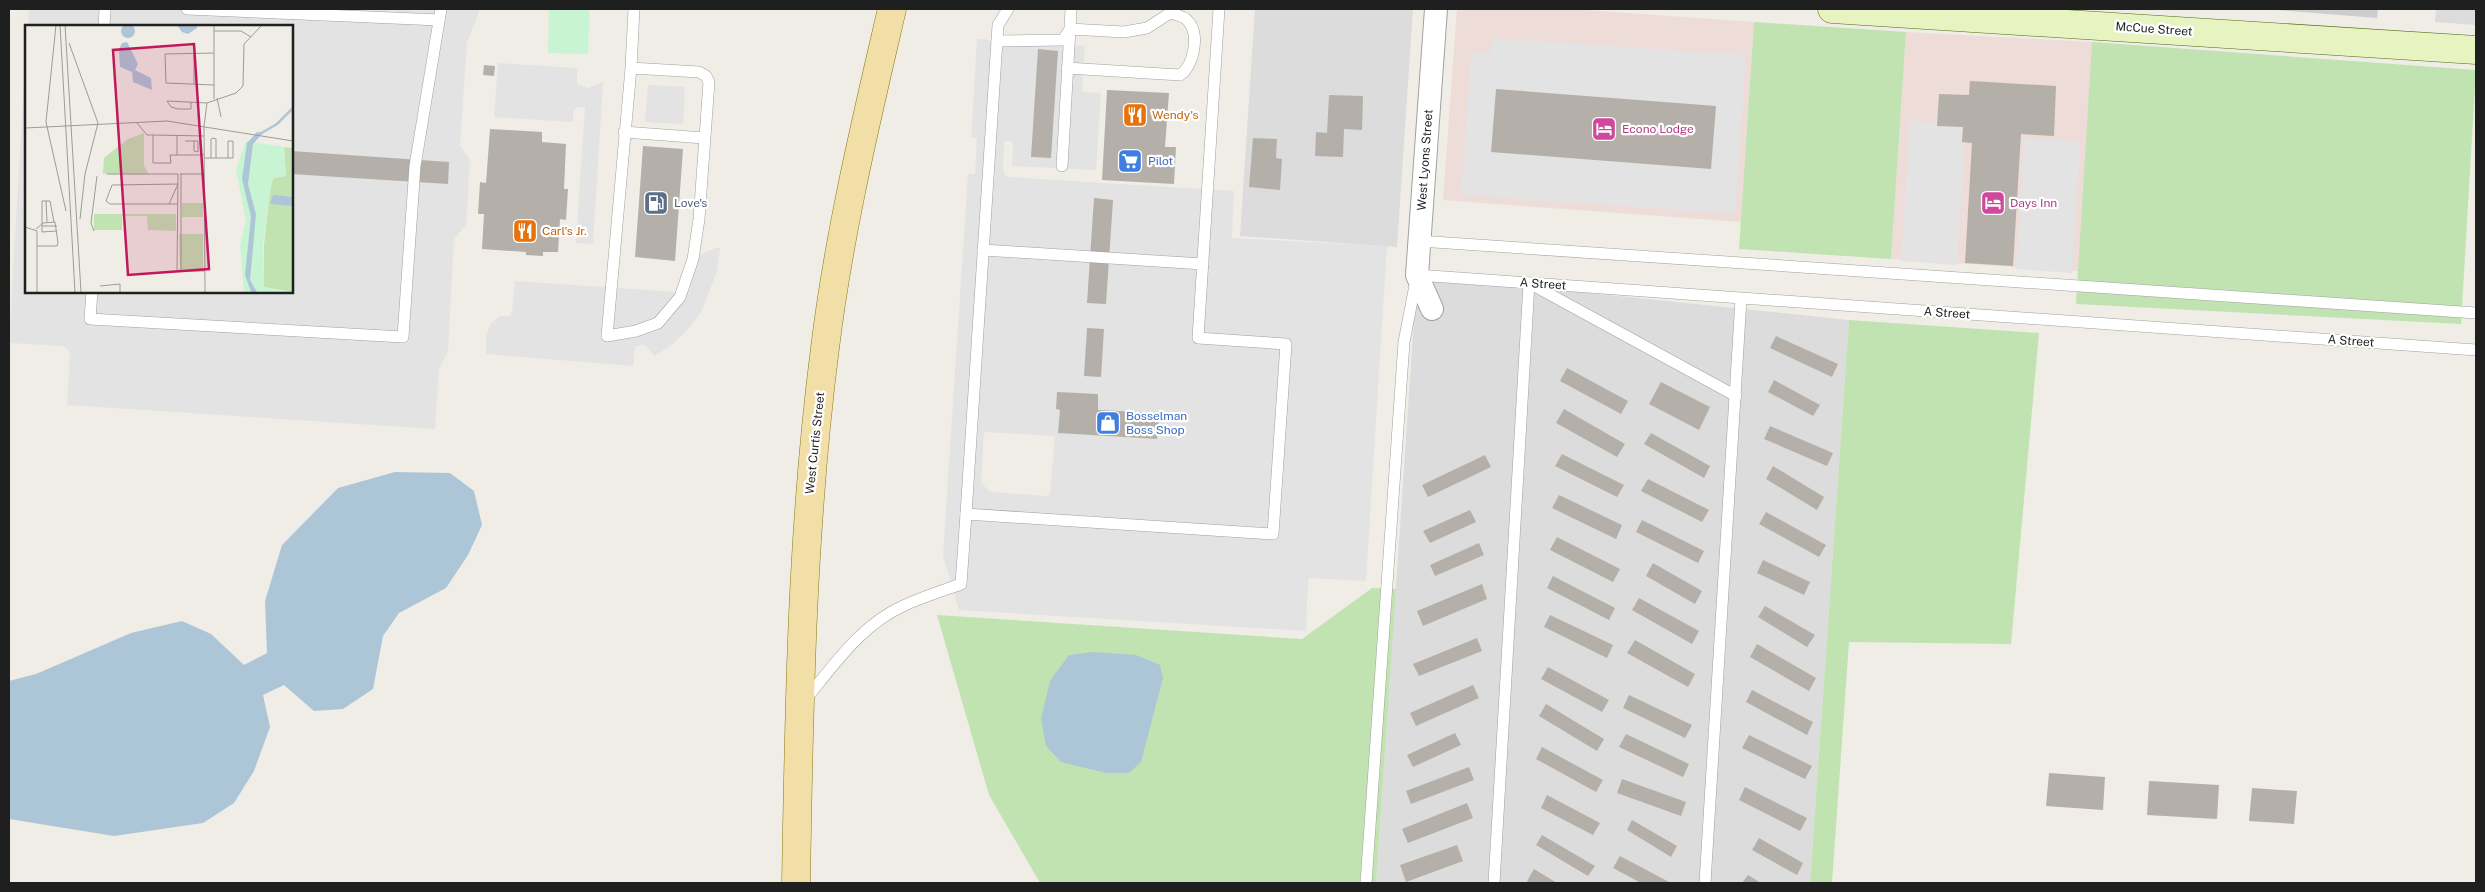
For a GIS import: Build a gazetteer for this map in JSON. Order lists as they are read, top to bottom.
{
  "streets": {
    "main road": ["McCue Street", "West Curtis Street"],
    "street": ["West Lyons Street"],
    "lane": ["A Street"]
  },
  "crossings": [
    ["West Lyons Street", "A Street"]
  ],
  "places": {
    "restaurant": ["Wendy's", "Carl's Jr."],
    "hotel": ["Econo Lodge", "Days Inn"],
    "supermarket": ["Pilot"],
    "fuel station": ["Love's"],
    "shop": ["Bosselman Boss Shop"]
  }
}
